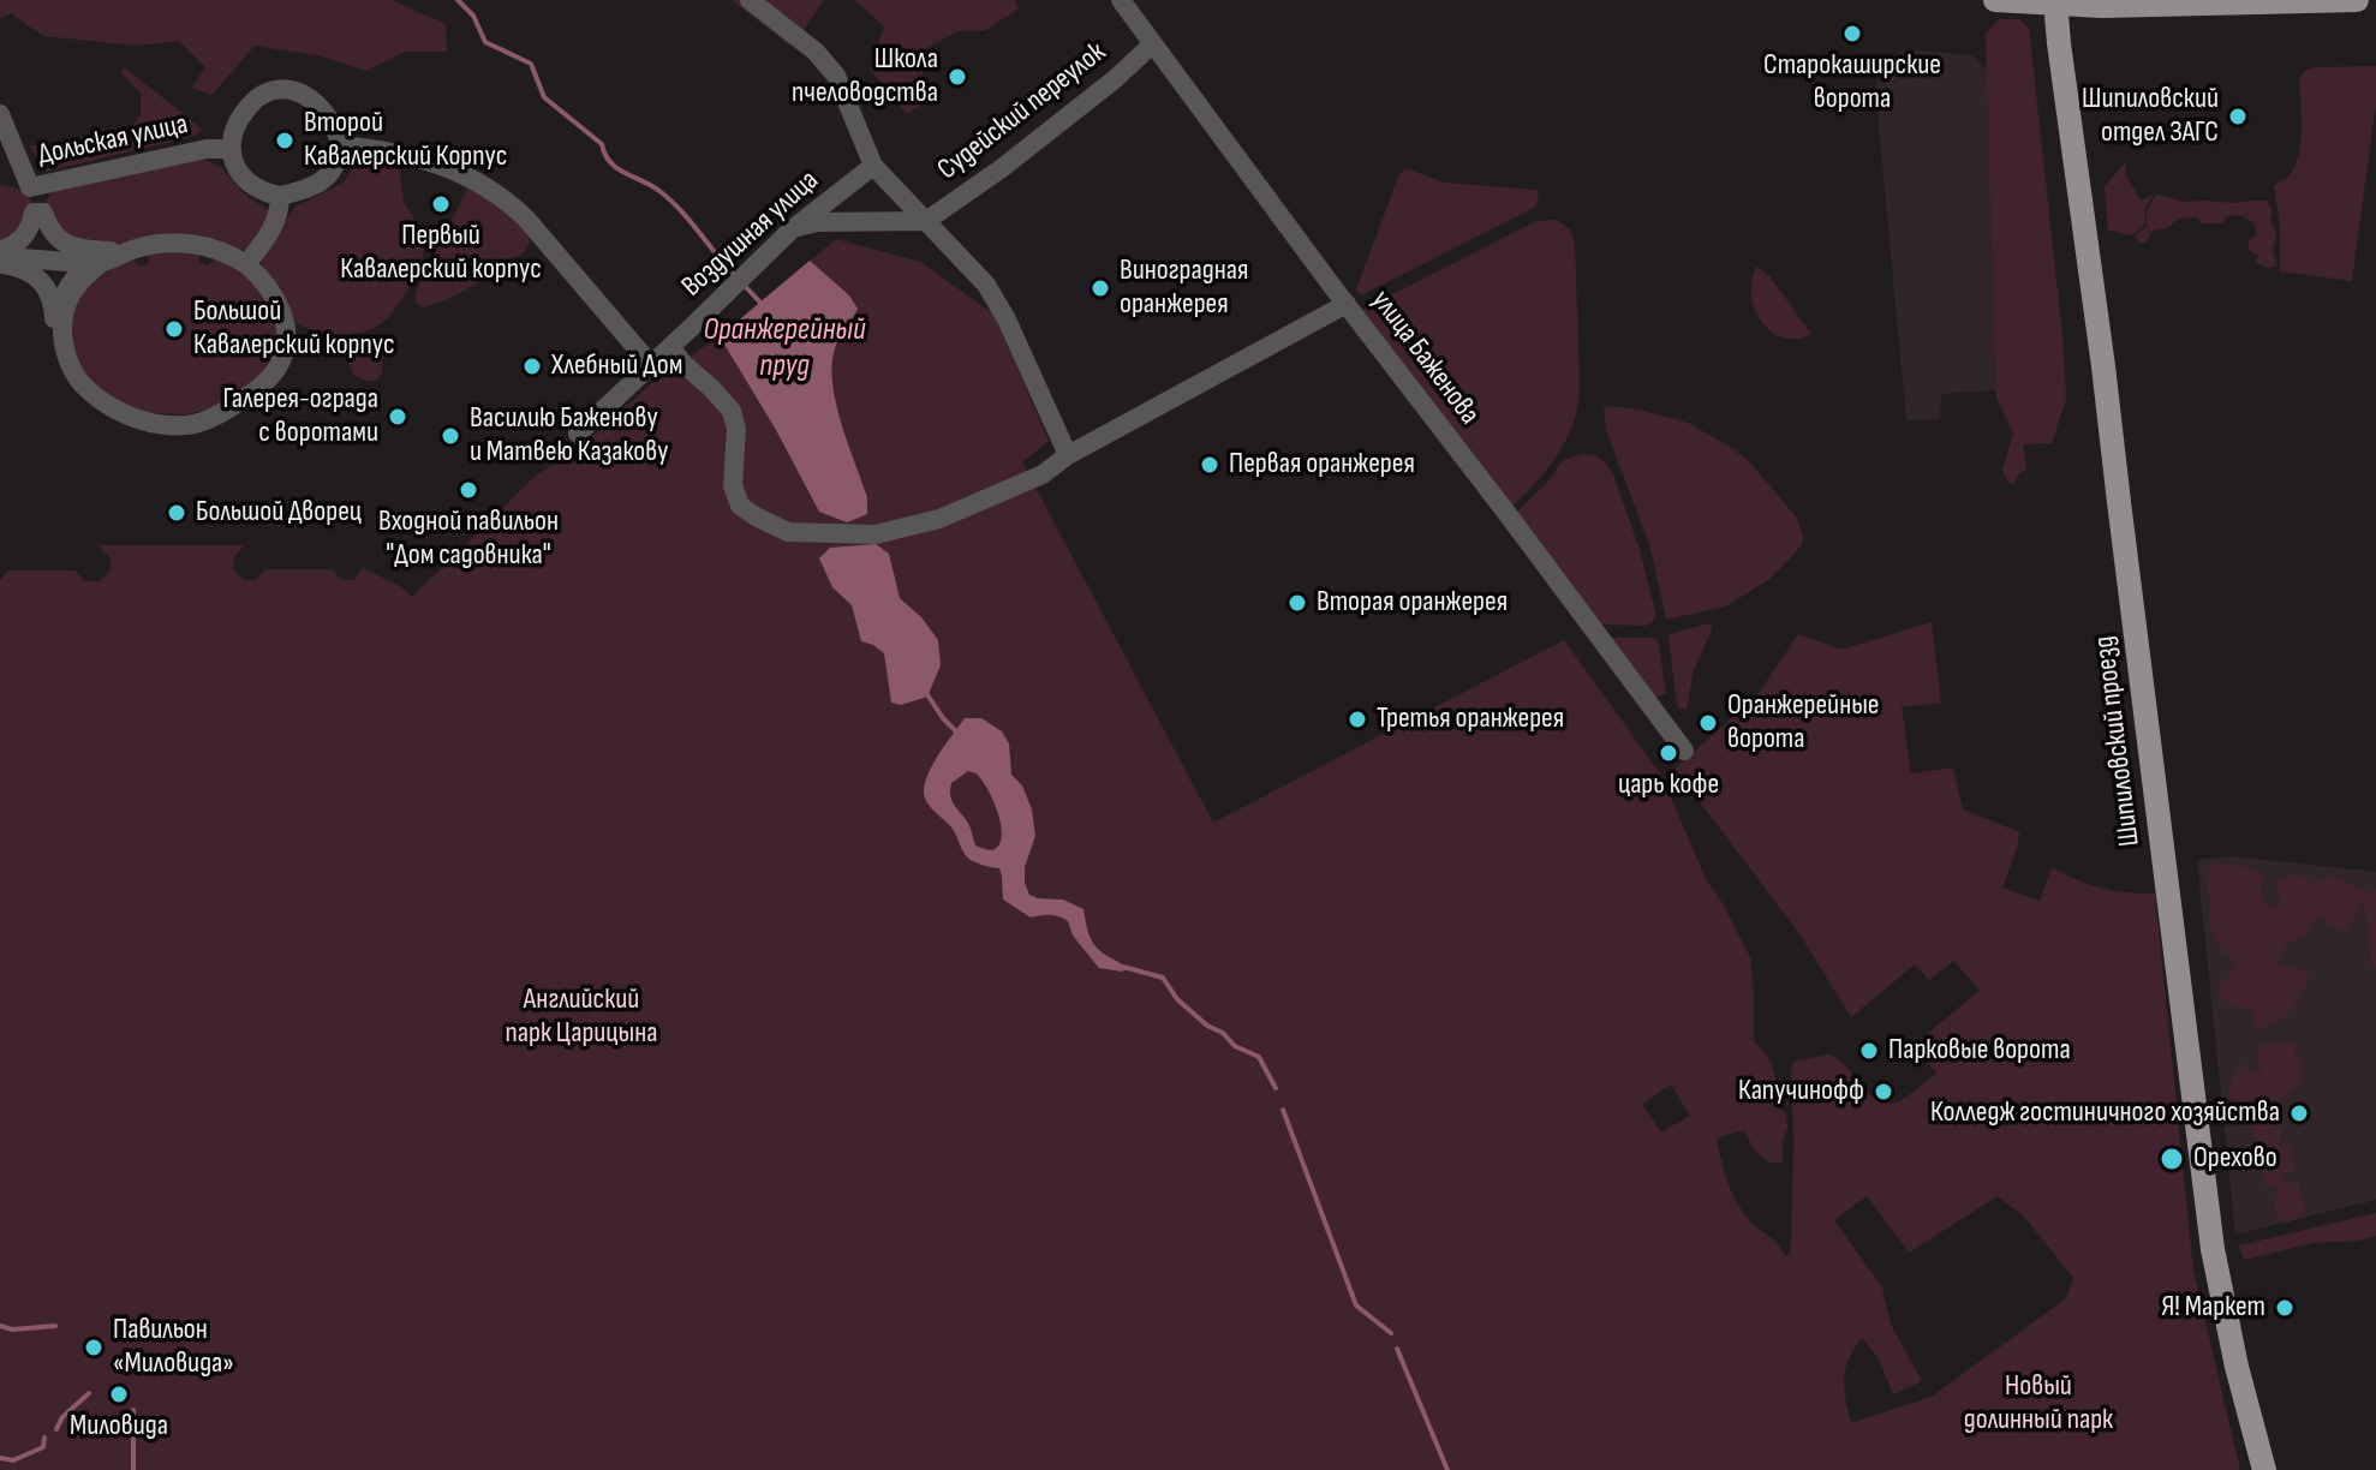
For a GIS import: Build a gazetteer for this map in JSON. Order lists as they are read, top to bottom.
{
  "streets": {
    "main road": ["Шипиловский проезд"],
    "street": [
      "Судейский переулок",
      "Дольская улица",
      "Воздушная улица",
      "улица Баженова"
    ]
  },
  "crossings": [
    ["Судейский переулок", "улица Баженова"]
  ],
  "water": ["Оранжерейный пруд"],
  "parks": ["Английский парк Царицына", "Новый долинный парк"],
  "places": [
    "Старокаширские ворота",
    "Школа пчеловодства",
    "Шипиловский отдел ЗАГС",
    "Второй Кавалерский Корпус",
    "Первый Кавалерский корпус",
    "Виноградная оранжерея",
    "Большой Кавалерский корпус",
    "Хлебный Дом",
    "Галерея-ограда с воротами",
    "Василию Баженову и Матвею Казакову",
    "Первая оранжерея",
    "Входной павильон \"Дом садовника\"",
    "Большой Дворец",
    "Вторая оранжерея",
    "Третья оранжерея",
    "Оранжерейные ворота",
    "царь кофе",
    "Парковые ворота",
    "Капучинофф",
    "Колледж гостиничного хозяйcтва",
    "Орехово",
    "Я! Маркет",
    "Павильон «Миловида»",
    "Миловида"
  ]
}
